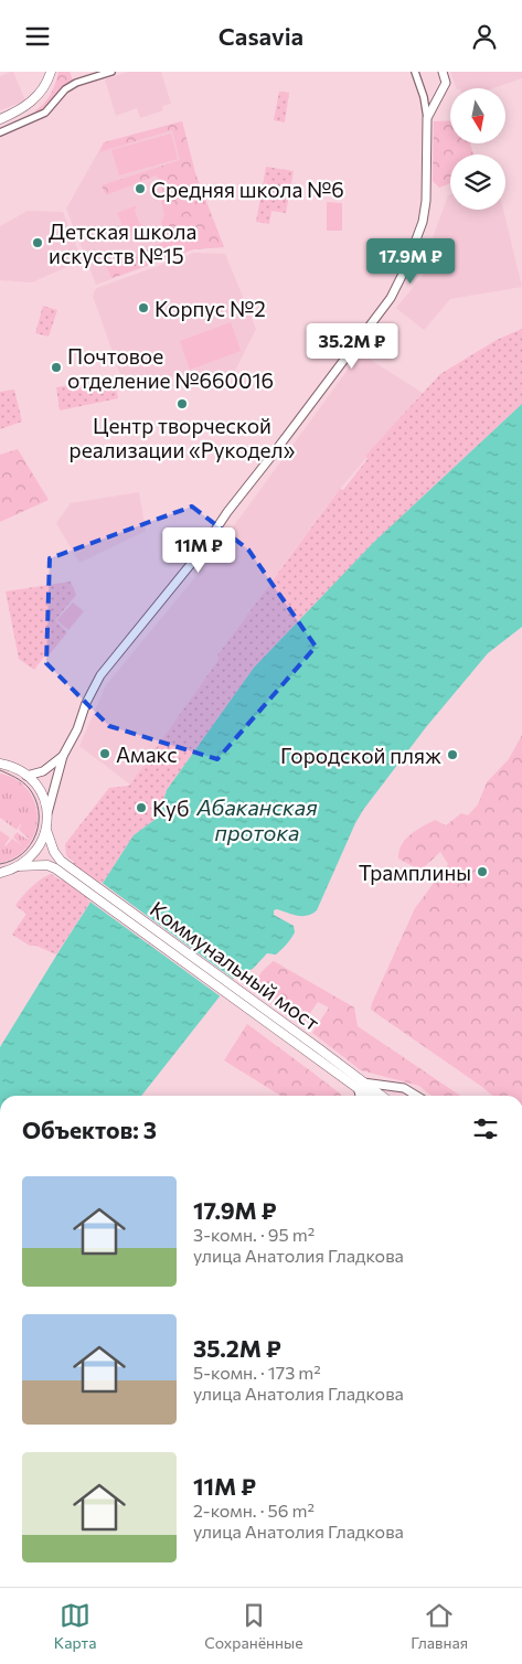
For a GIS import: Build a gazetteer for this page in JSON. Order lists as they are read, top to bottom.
{
  "streets": {
    "highway": ["Коммунальный мост"]
  },
  "water": ["Абаканская протока"],
  "places": [
    "Средняя школа №6",
    "Детская школа искусств №15",
    "Корпус №2",
    "Почтовое отделение №660016",
    "Центр творческой реализации «Рукодел»",
    "Амакс",
    "Городской пляж",
    "Куб",
    "Трамплины"
  ],
  "north": "bottom",
  "page": {
    "header": "Casavia",
    "price": ["17.9M ₽", "35.2M ₽", "11M ₽"],
    "heading": "Объектов: 3",
    "list": [
      {
        "name": "17.9M ₽",
        "note": "3-комн. · 95 m² · улица Анатолия Гладкова"
      },
      {
        "name": "35.2M ₽",
        "note": "5-комн. · 173 m² · улица Анатолия Гладкова"
      },
      {
        "name": "11M ₽",
        "note": "2-комн. · 56 m² · улица Анатолия Гладкова"
      }
    ],
    "tabs": ["Карта", "Сохранённые", "Главная"]
  }
}
